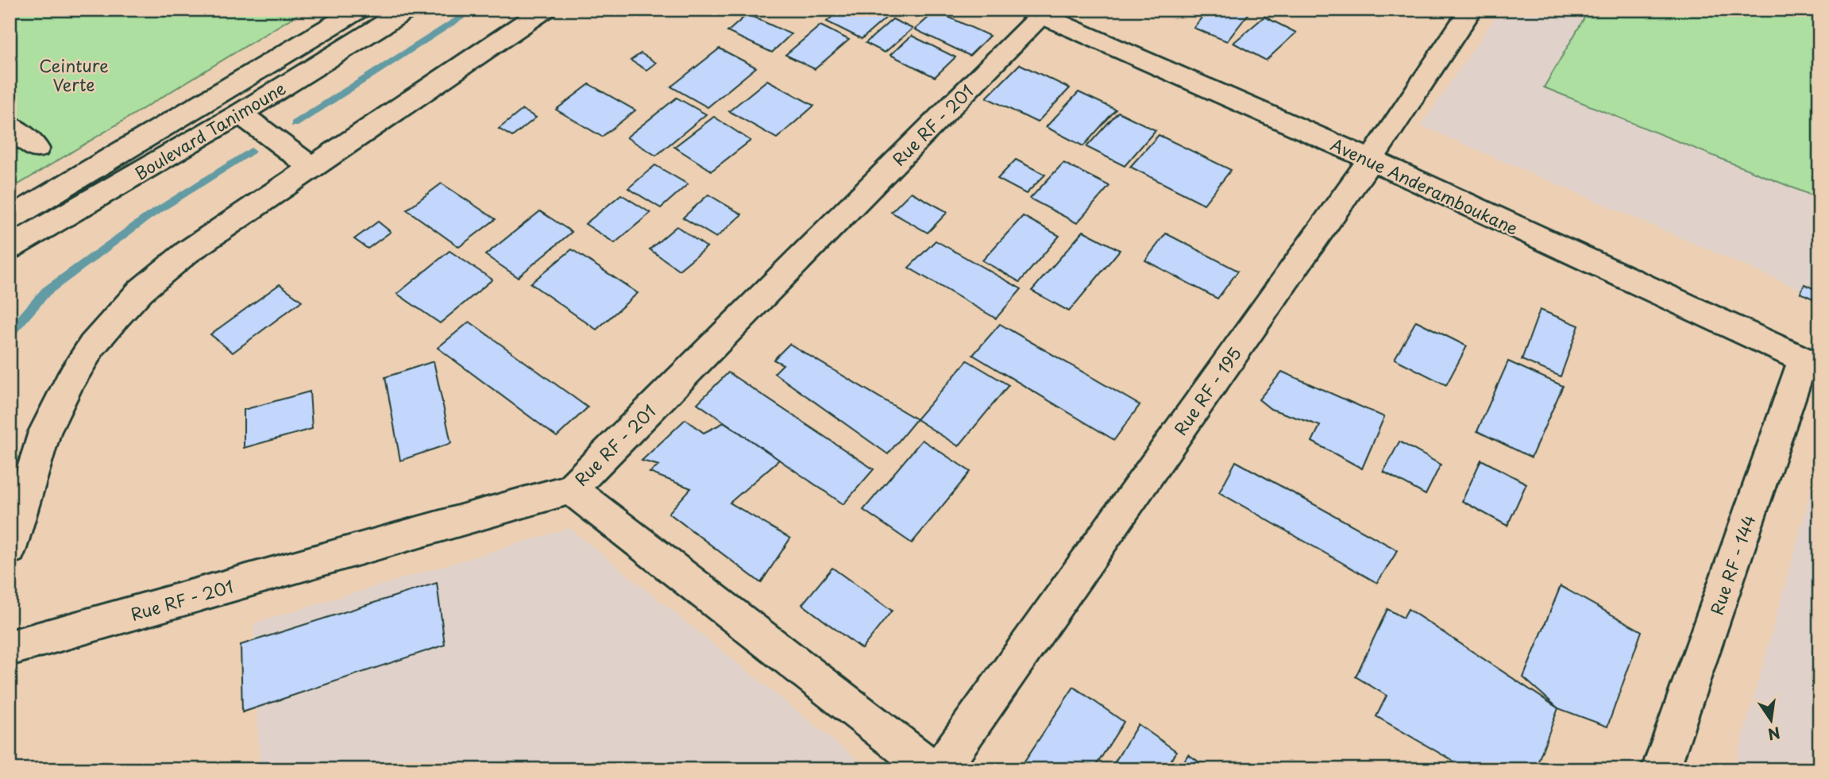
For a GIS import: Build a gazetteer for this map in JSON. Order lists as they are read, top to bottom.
{
  "streets": {
    "street": [
      "Rue RF - 201",
      "Boulevard Tanimoune",
      "Avenue Anderamboukane",
      "Rue RF - 195",
      "Rue RF - 144"
    ]
  },
  "crossings": [
    ["Rue RF - 201", "Avenue Anderamboukane"],
    ["Avenue Anderamboukane", "Rue RF - 195"],
    ["Avenue Anderamboukane", "Rue RF - 144"]
  ],
  "parks": ["Ceinture Verte"],
  "north": "bottom"
}
